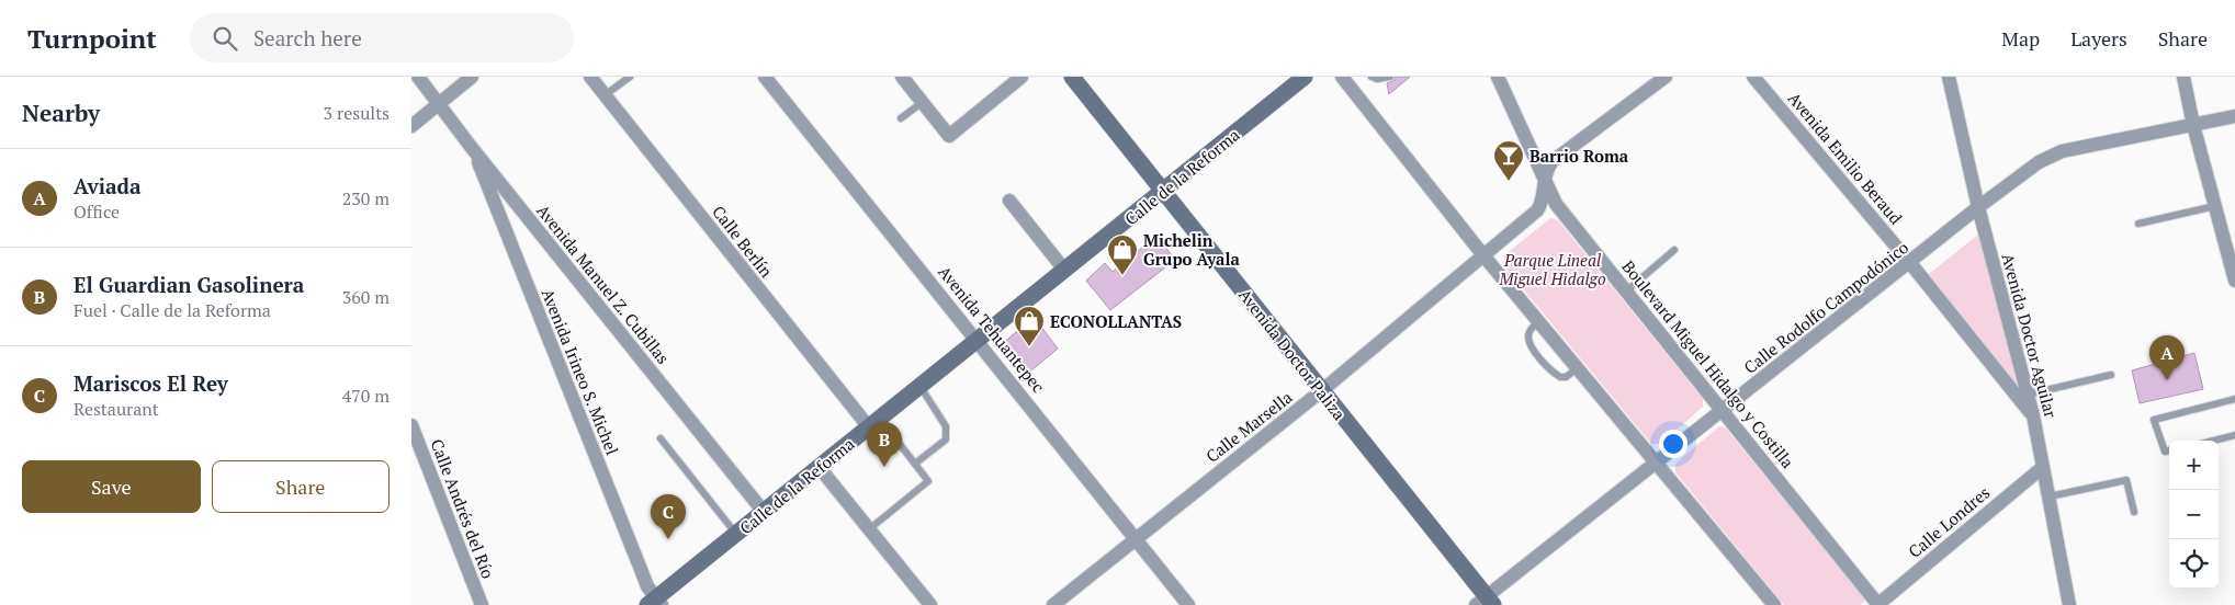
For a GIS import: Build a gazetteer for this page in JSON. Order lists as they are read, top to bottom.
{
  "streets": {
    "main road": ["Calle de la Reforma", "Avenida Doctor Paliza"],
    "street": [
      "Avenida Emilio Beraud",
      "Calle Berlín",
      "Avenida Manuel Z. Cubillas",
      "Calle Rodolfo Campodónico",
      "Avenida Tehuantepec",
      "Avenida Doctor Aguilar",
      "Boulevard Miguel Hidalgo y Costilla",
      "Avenida Irineo S. Michel",
      "Calle Marsella",
      "Calle Andrés del Río",
      "Calle Londres"
    ]
  },
  "crossings": [
    ["Avenida Emilio Beraud", "Calle Rodolfo Campodónico"],
    ["Avenida Emilio Beraud", "Avenida Doctor Aguilar"],
    ["Calle de la Reforma", "Calle Berlín"],
    ["Calle de la Reforma", "Avenida Manuel Z. Cubillas"],
    ["Calle de la Reforma", "Avenida Tehuantepec"],
    ["Calle de la Reforma", "Avenida Doctor Paliza"],
    ["Calle de la Reforma", "Avenida Irineo S. Michel"],
    ["Avenida Manuel Z. Cubillas", "Avenida Irineo S. Michel"],
    ["Calle Rodolfo Campodónico", "Avenida Doctor Aguilar"],
    ["Calle Rodolfo Campodónico", "Avenida Doctor Paliza"],
    ["Calle Rodolfo Campodónico", "Boulevard Miguel Hidalgo y Costilla"],
    ["Avenida Tehuantepec", "Calle Marsella"],
    ["Avenida Doctor Aguilar", "Calle Londres"],
    ["Avenida Doctor Paliza", "Calle Marsella"],
    ["Boulevard Miguel Hidalgo y Costilla", "Calle Marsella"],
    ["Boulevard Miguel Hidalgo y Costilla", "Calle Londres"]
  ],
  "parks": ["Parque Lineal Miguel Hidalgo"],
  "places": {
    "bar": ["Barrio Roma"],
    "shop": ["Michelin Grupo Ayala", "ECONOLLANTAS"]
  },
  "page": {
    "header": "Turnpoint",
    "search": "Search here",
    "nav": ["Map", "Layers", "Share"],
    "heading": ["Nearby", "3 results"],
    "list": [
      {
        "mark": "A",
        "name": "Aviada",
        "note": "Office",
        "value": "230 m"
      },
      {
        "mark": "B",
        "name": "El Guardian Gasolinera",
        "note": "Fuel · Calle de la Reforma",
        "value": "360 m"
      },
      {
        "mark": "C",
        "name": "Mariscos El Rey",
        "note": "Restaurant",
        "value": "470 m"
      }
    ],
    "pins": ["A", "B", "C"],
    "map_buttons": ["+", "−"],
    "buttons": ["Save", "Share"]
  }
}
